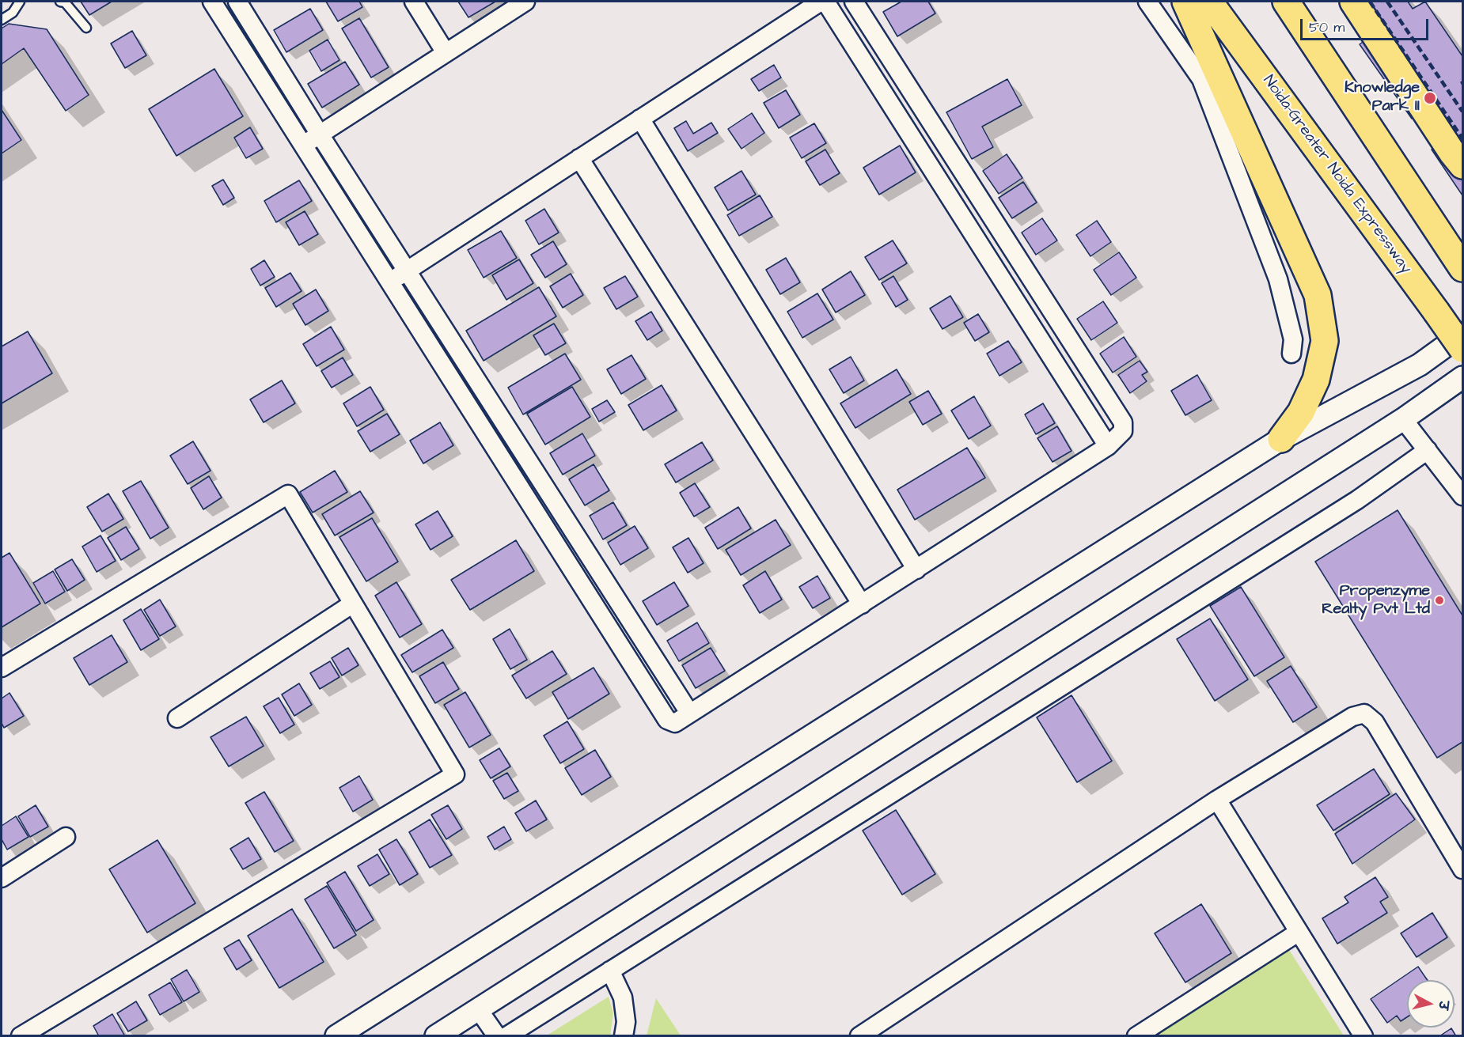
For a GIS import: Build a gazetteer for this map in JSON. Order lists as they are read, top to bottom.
{
  "streets": {
    "highway": ["Noida-Greater Noida Expressway"]
  },
  "places": ["Knowledge Park II", "Propenzyme Realty Pvt Ltd"],
  "scale_bar": "50 m",
  "north": "right"
}
